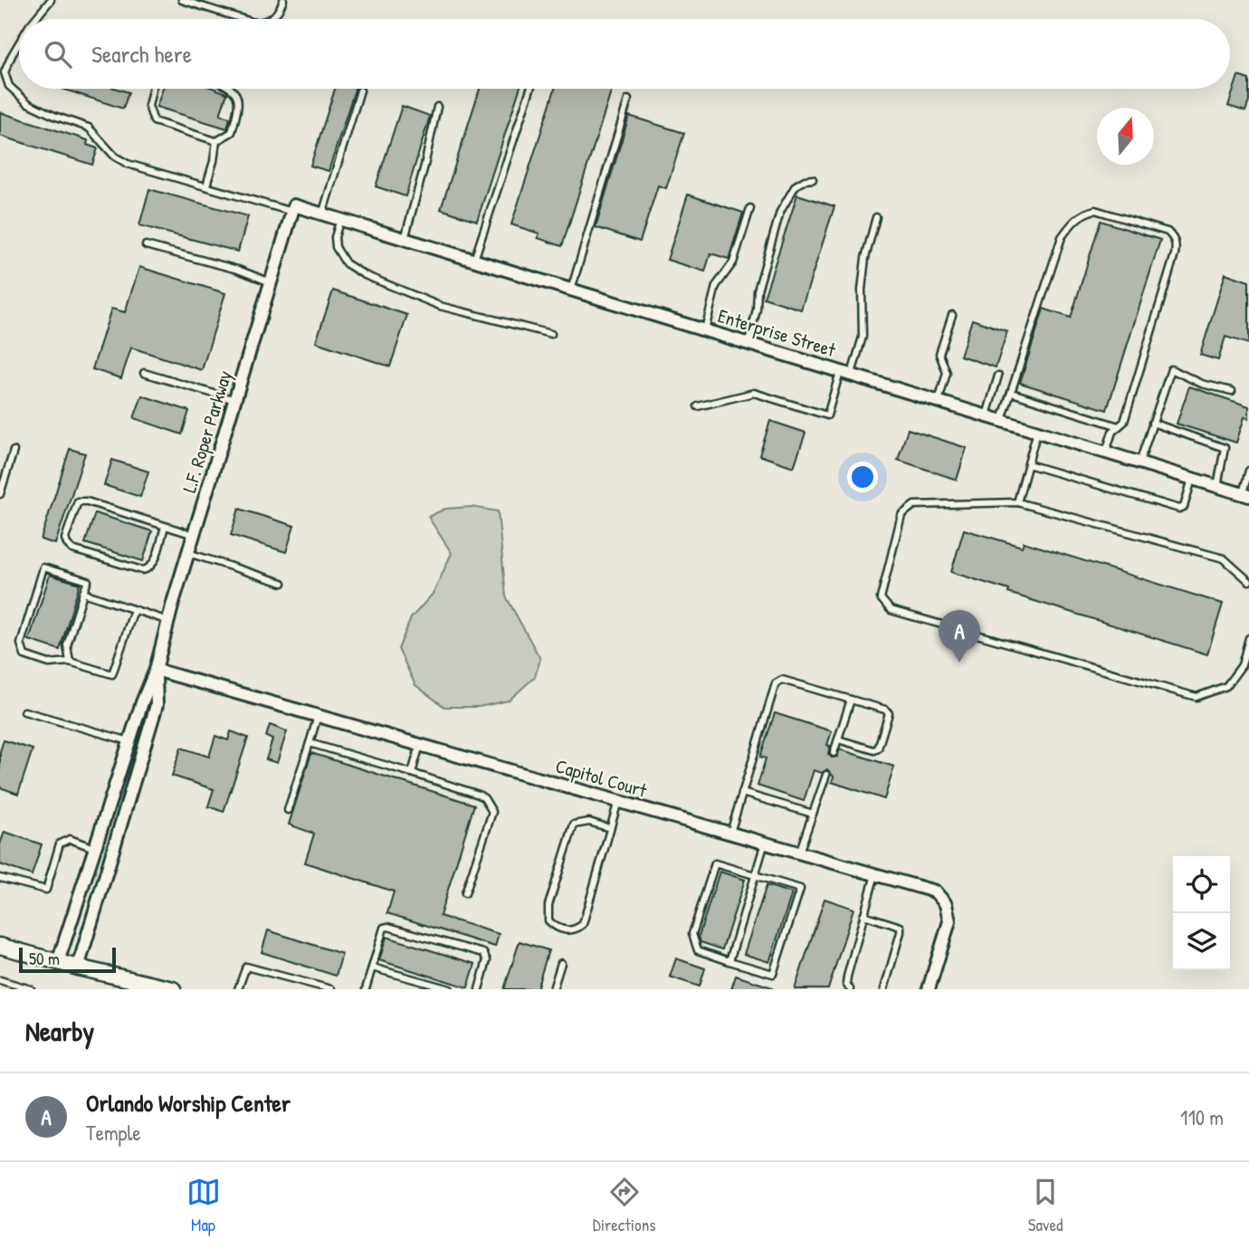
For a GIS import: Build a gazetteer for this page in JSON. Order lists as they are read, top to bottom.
{
  "streets": {
    "street": ["Enterprise Street", "L.F. Roper Parkway", "Capitol Court"]
  },
  "crossings": [
    ["Enterprise Street", "L.F. Roper Parkway"],
    ["L.F. Roper Parkway", "Capitol Court"]
  ],
  "scale_bar": "50 m",
  "north": "top",
  "page": {
    "search": "Search here",
    "pins": "A",
    "scale": "50 m",
    "heading": "Nearby",
    "list": [
      {
        "mark": "A",
        "name": "Orlando Worship Center",
        "note": "Temple",
        "value": "110 m"
      }
    ],
    "nav": ["Map", "Directions", "Saved"]
  }
}
